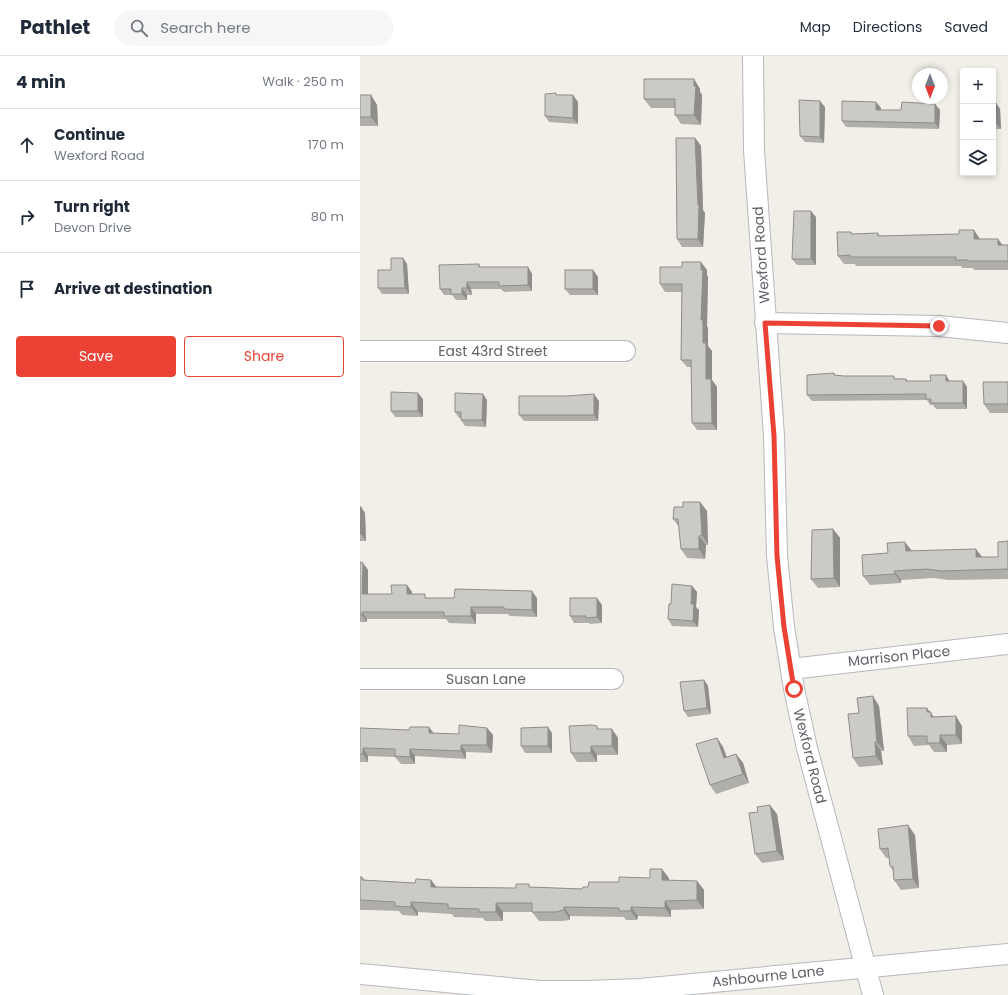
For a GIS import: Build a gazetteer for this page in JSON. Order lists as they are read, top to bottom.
{
  "streets": {
    "street": [
      "Wexford Road",
      "East 43rd Street",
      "Marrison Place",
      "Susan Lane",
      "Ashbourne Lane"
    ]
  },
  "crossings": [
    ["Wexford Road", "Marrison Place"],
    ["Wexford Road", "Ashbourne Lane"]
  ],
  "north": "bottom",
  "page": {
    "header": "Pathlet",
    "search": "Search here",
    "nav": ["Map", "Directions", "Saved"],
    "heading": ["4 min", "Walk · 250 m"],
    "map_buttons": ["+", "−"],
    "list": [
      ["Continue", "Wexford Road", "170 m"],
      ["Turn right", "Devon Drive", "80 m"],
      "Arrive at destination"
    ],
    "buttons": ["Save", "Share"]
  }
}
